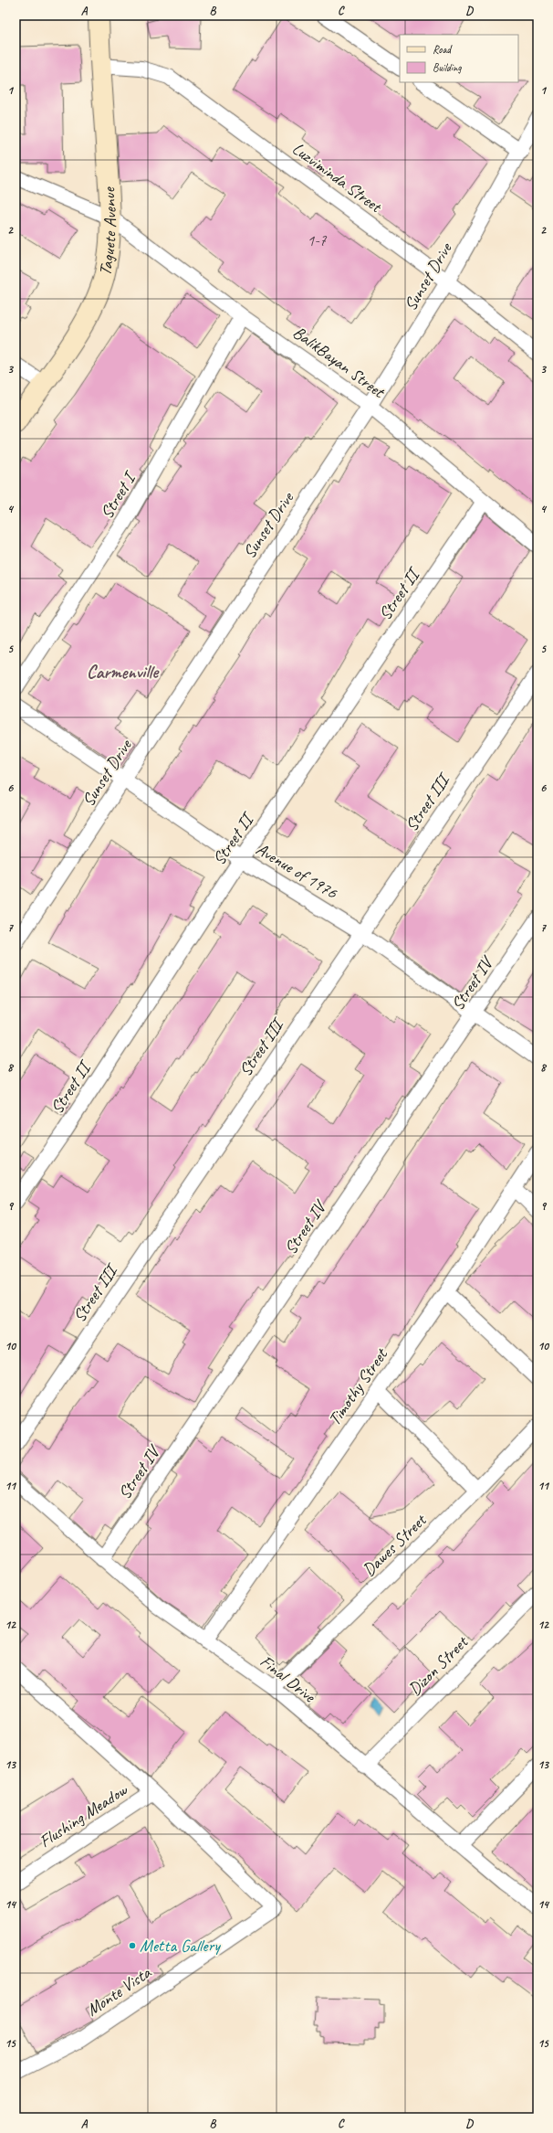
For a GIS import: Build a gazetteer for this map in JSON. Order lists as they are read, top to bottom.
{
  "streets": {
    "street": [
      "Luzviminda Street",
      "Taguete Avenue",
      "Sunset Drive",
      "BalikBayan Street",
      "Street I",
      "Street II",
      "Street III",
      "Avenue of 1976",
      "Street IV",
      "Timothy Street",
      "Dawes Street",
      "Dizon Street",
      "Final Drive",
      "Flushing Meadow",
      "Monte Vista"
    ]
  },
  "crossings": [
    ["Luzviminda Street", "Taguete Avenue"],
    ["Luzviminda Street", "Sunset Drive"],
    ["Taguete Avenue", "BalikBayan Street"],
    ["Sunset Drive", "BalikBayan Street"],
    ["Sunset Drive", "Avenue of 1976"],
    ["BalikBayan Street", "Street I"],
    ["BalikBayan Street", "Street II"],
    ["Street II", "Avenue of 1976"],
    ["Street III", "Avenue of 1976"],
    ["Avenue of 1976", "Street IV"],
    ["Street IV", "Final Drive"],
    ["Timothy Street", "Final Drive"],
    ["Dawes Street", "Final Drive"],
    ["Dizon Street", "Final Drive"],
    ["Flushing Meadow", "Monte Vista"]
  ],
  "districts": ["Carmenville"],
  "places": ["Metta Gallery"],
  "house_numbers": ["1-7"],
  "legend": ["Road", "Building"],
  "grid": {
    "columns": [
      "A",
      "B",
      "C",
      "D"
    ],
    "rows": [
      "1",
      "2",
      "3",
      "4",
      "5",
      "6",
      "7",
      "8",
      "9",
      "10",
      "11",
      "12",
      "13",
      "14",
      "15"
    ]
  }
}
